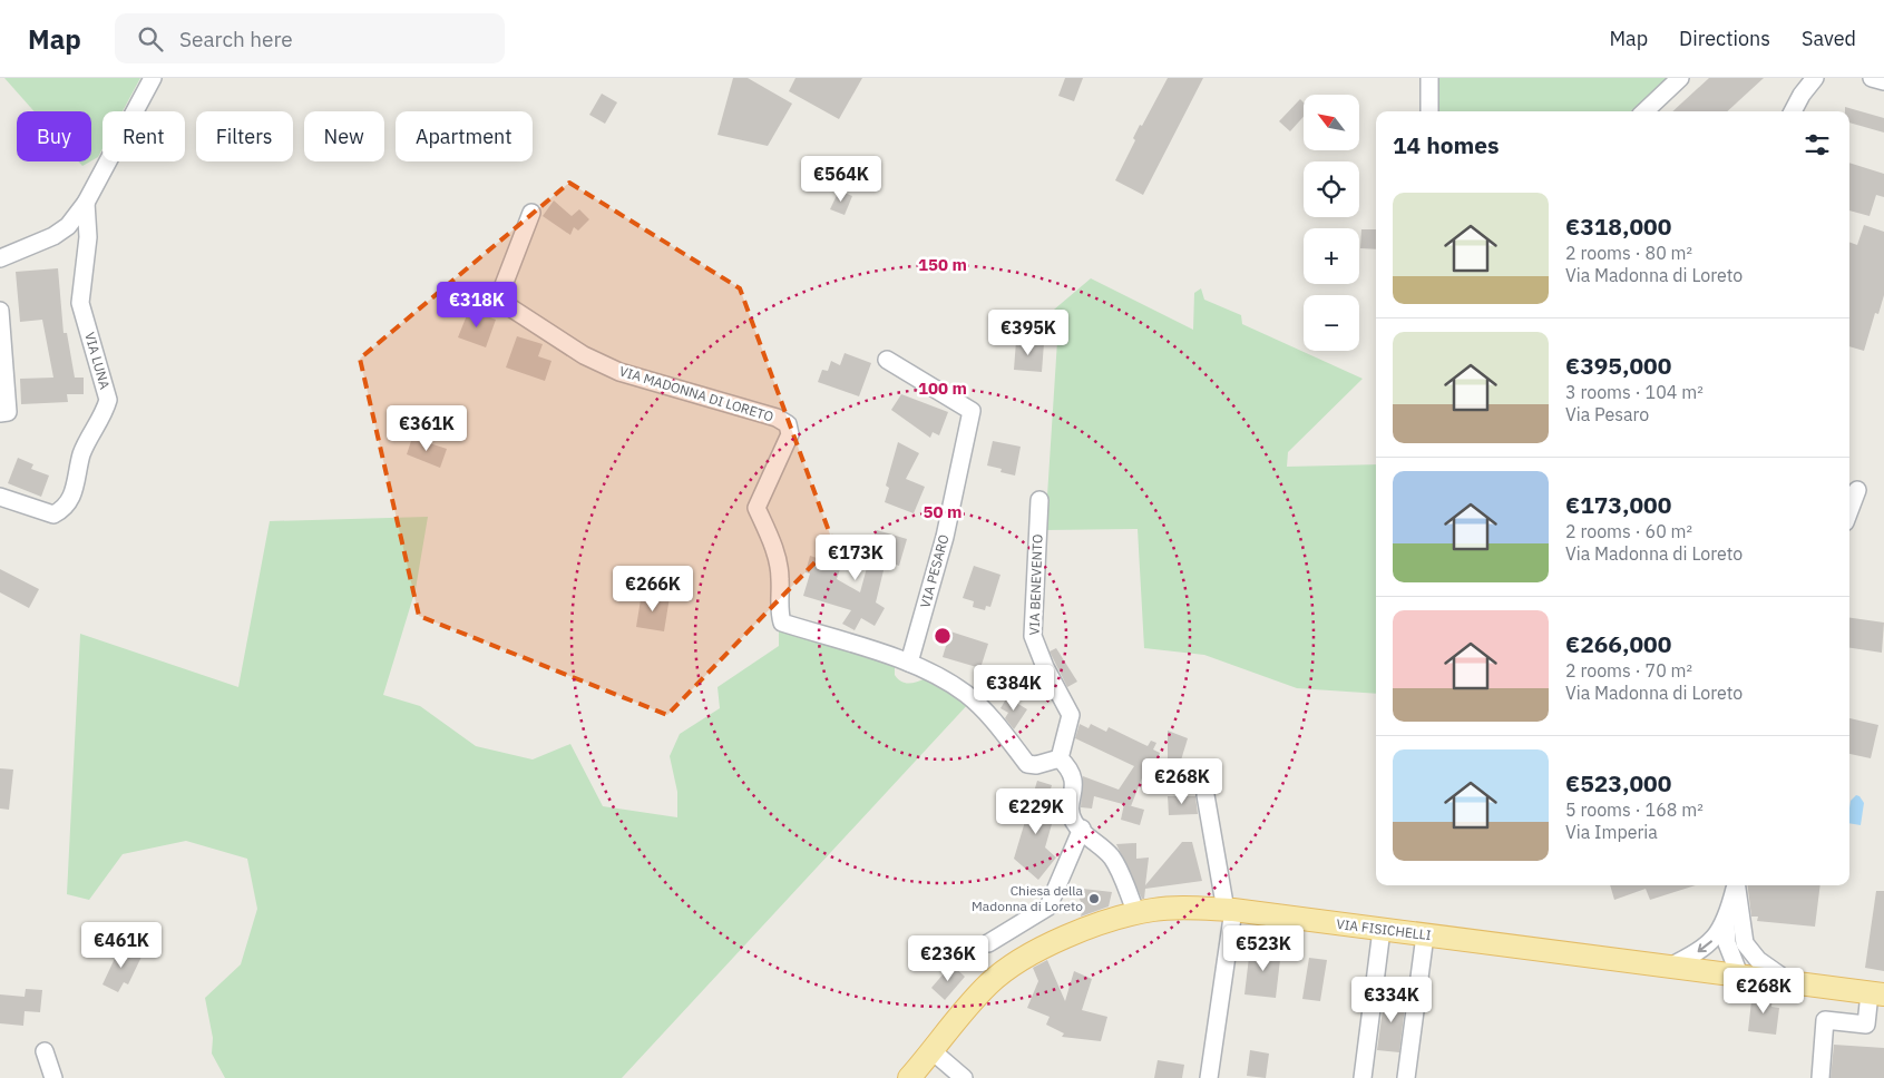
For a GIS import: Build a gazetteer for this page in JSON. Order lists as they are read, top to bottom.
{
  "streets": {
    "main road": ["VIA FISICHELLI"],
    "street": [
      "VIA LUNA",
      "VIA MADONNA DI LORETO",
      "VIA PESARO",
      "VIA BENEVENTO"
    ]
  },
  "crossings": [
    ["VIA MADONNA DI LORETO", "VIA PESARO"],
    ["VIA MADONNA DI LORETO", "VIA BENEVENTO"]
  ],
  "places": ["Chiesa della Madonna di Loreto"],
  "north": "top left",
  "page": {
    "header": "Map",
    "search": "Search here",
    "nav": ["Map", "Directions", "Saved"],
    "map_buttons": ["+", "−"],
    "chip": [
      "Buy",
      "Rent",
      "Filters",
      "New",
      "Apartment"
    ],
    "heading": "14 homes",
    "price": [
      "€564K",
      "€318K",
      "€395K",
      "€361K",
      "€173K",
      "€266K",
      "€384K",
      "€268K",
      "€229K",
      "€461K",
      "€523K",
      "€236K",
      "€268K",
      "€334K"
    ],
    "list": [
      {
        "name": "€318,000",
        "note": "2 rooms · 80 m² · Via Madonna di Loreto"
      },
      {
        "name": "€395,000",
        "note": "3 rooms · 104 m² · Via Pesaro"
      },
      {
        "name": "€173,000",
        "note": "2 rooms · 60 m² · Via Madonna di Loreto"
      },
      {
        "name": "€266,000",
        "note": "2 rooms · 70 m² · Via Madonna di Loreto"
      },
      {
        "name": "€523,000",
        "note": "5 rooms · 168 m² · Via Imperia"
      }
    ]
  },
  "rings": ["150 m", "100 m", "50 m"]
}
